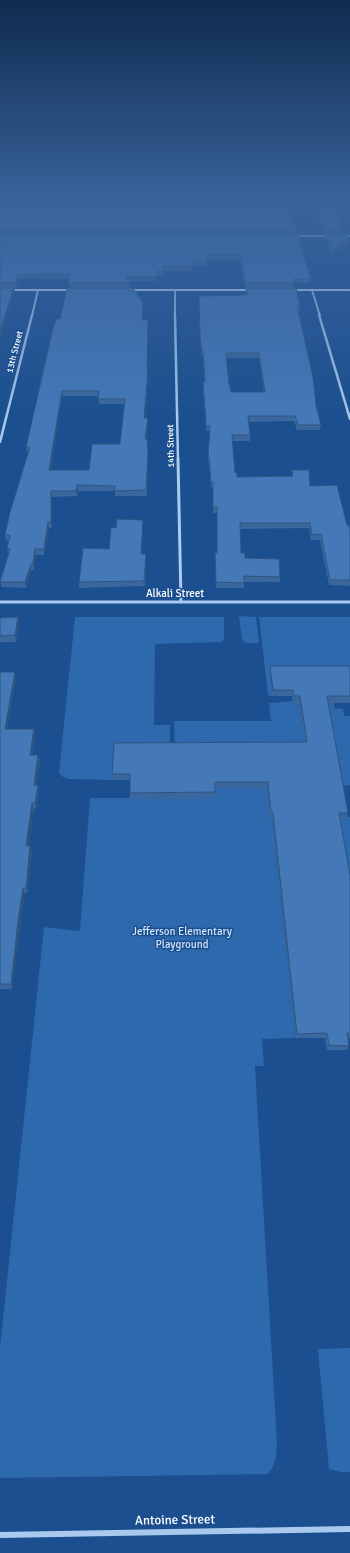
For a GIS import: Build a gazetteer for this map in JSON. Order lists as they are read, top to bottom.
{
  "streets": {
    "street": [
      "13th Street",
      "14th Street",
      "Alkali Street",
      "Antoine Street"
    ]
  },
  "crossings": [
    ["14th Street", "Alkali Street"]
  ],
  "parks": ["Jefferson Elementary Playground"]
}
